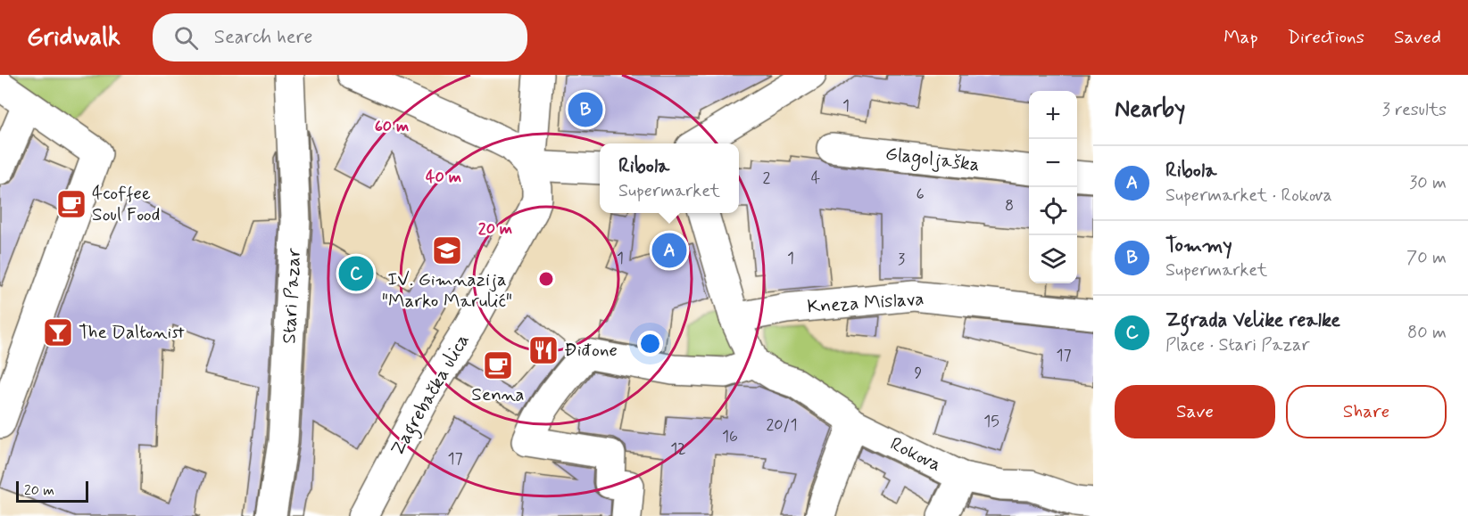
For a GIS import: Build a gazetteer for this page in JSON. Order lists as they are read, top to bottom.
{
  "streets": {
    "street": [
      "Glagoljaška",
      "Stari Pazar",
      "Kneza Mislava",
      "Zagrebačka ulica",
      "Rokova"
    ]
  },
  "places": {
    "cafe": ["4coffee Soul Food", "Senna"],
    "school or university": ["IV. Gimnazija \"Marko Marulić\""],
    "bar": ["The Daltonist"],
    "restaurant": ["Điđone"]
  },
  "house_numbers": [
    "1",
    "2",
    "4",
    "6",
    "8",
    "1",
    "1",
    "3",
    "17",
    "9",
    "15",
    "20/1",
    "16",
    "12",
    "17"
  ],
  "scale_bar": "20 m",
  "page": {
    "header": "Gridwalk",
    "search": "Search here",
    "nav": ["Map", "Directions", "Saved"],
    "heading": ["Nearby", "3 results"],
    "pins": ["B", "A", "C"],
    "map_buttons": ["+", "−"],
    "popup": ["Ribola", "Supermarket"],
    "list": [
      {
        "mark": "A",
        "name": "Ribola",
        "note": "Supermarket · Rokova",
        "value": "30 m"
      },
      {
        "mark": "B",
        "name": "Tommy",
        "note": "Supermarket",
        "value": "70 m"
      },
      {
        "mark": "C",
        "name": "Zgrada Velike realke",
        "note": "Place · Stari Pazar",
        "value": "80 m"
      }
    ],
    "buttons": ["Save", "Share"],
    "scale": "20 m"
  },
  "rings": ["60 m", "40 m", "20 m"]
}
